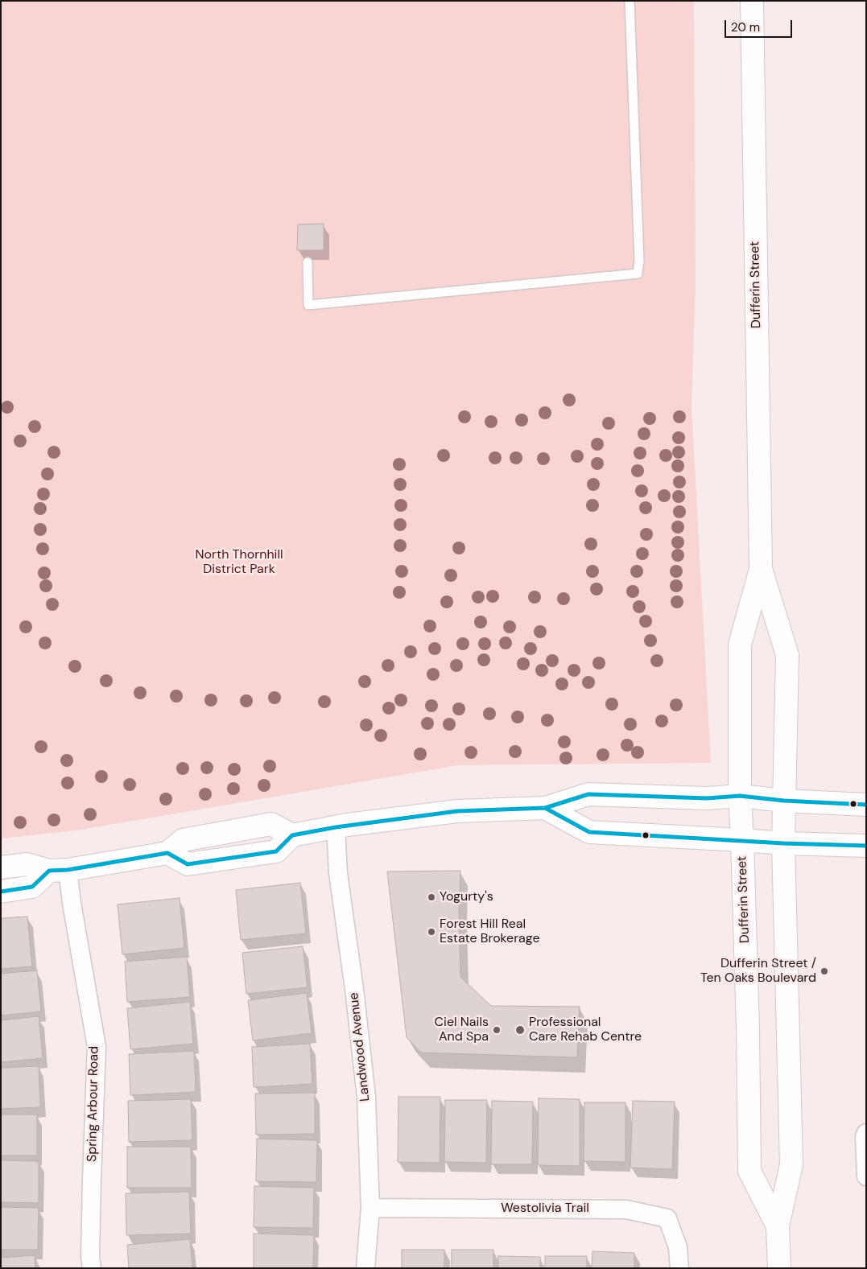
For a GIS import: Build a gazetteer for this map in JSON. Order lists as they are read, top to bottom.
{
  "streets": {
    "main road": ["Dufferin Street"],
    "street": ["Landwood Avenue", "Spring Arbour Road", "Westolivia Trail"]
  },
  "crossings": [
    ["Landwood Avenue", "Westolivia Trail"]
  ],
  "parks": ["North Thornhill District Park"],
  "places": [
    "Yogurty's",
    "Forest Hill Real Estate Brokerage",
    "Dufferin Street / Ten Oaks Boulevard",
    "Ciel Nails And Spa",
    "Professional Care Rehab Centre"
  ],
  "scale_bar": "20 m"
}
